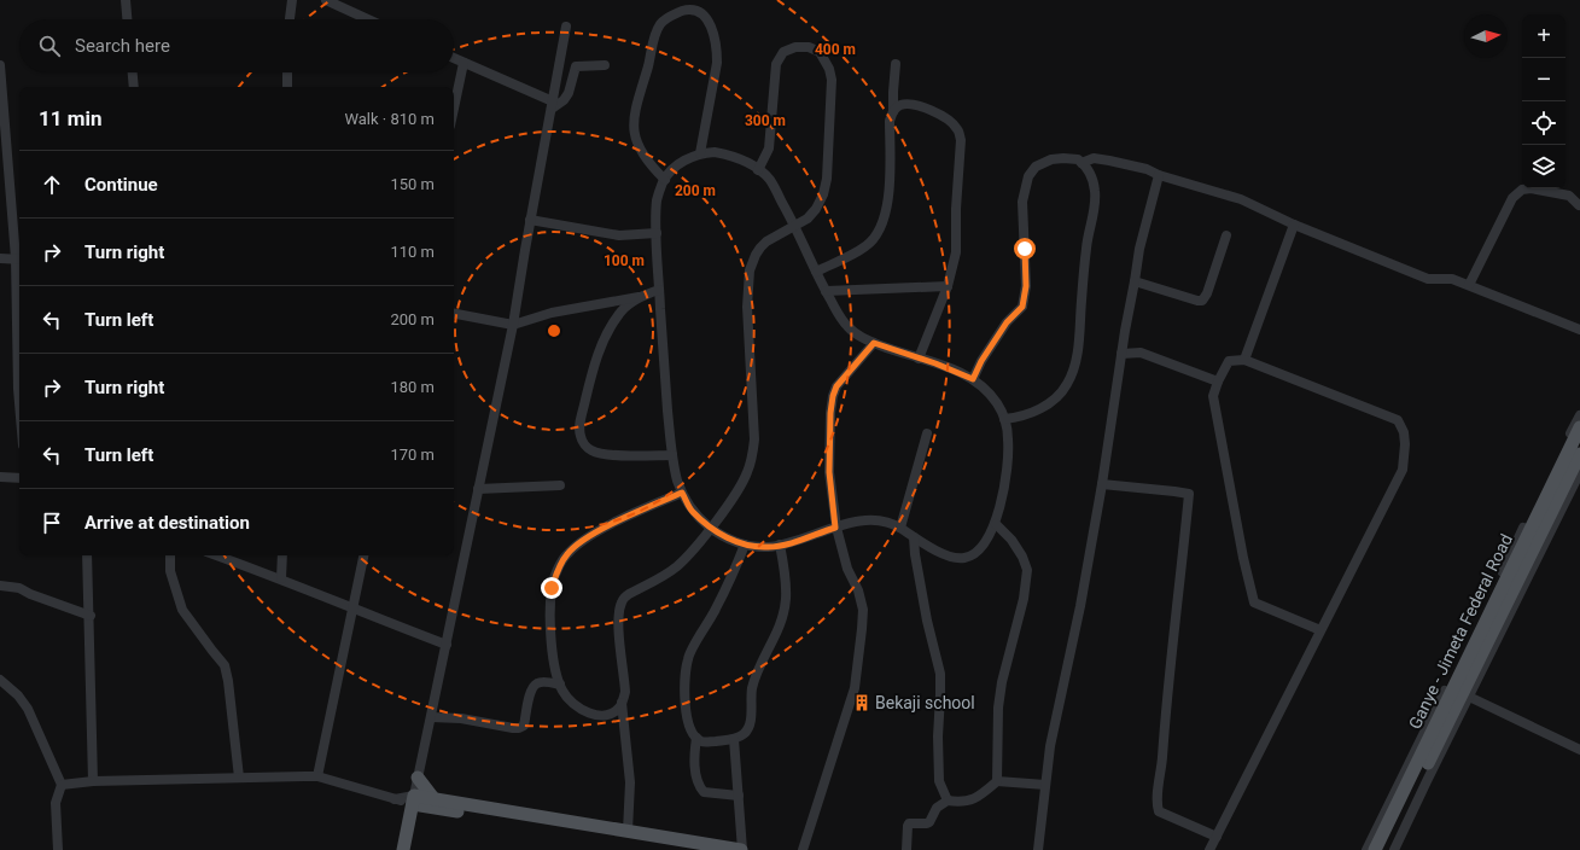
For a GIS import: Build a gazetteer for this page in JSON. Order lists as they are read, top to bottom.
{
  "streets": {
    "main road": ["Ganye - Jimeta Federal Road"]
  },
  "places": {
    "building": ["Bekaji school"]
  },
  "north": "right",
  "page": {
    "map_buttons": ["+", "−"],
    "search": "Search here",
    "heading": ["11 min", "Walk · 810 m"],
    "list": [
      ["Continue", "150 m"],
      ["Turn right", "110 m"],
      ["Turn left", "200 m"],
      ["Turn right", "180 m"],
      ["Turn left", "170 m"],
      "Arrive at destination"
    ]
  },
  "rings": [
    "400 m",
    "300 m",
    "200 m",
    "100 m"
  ]
}
